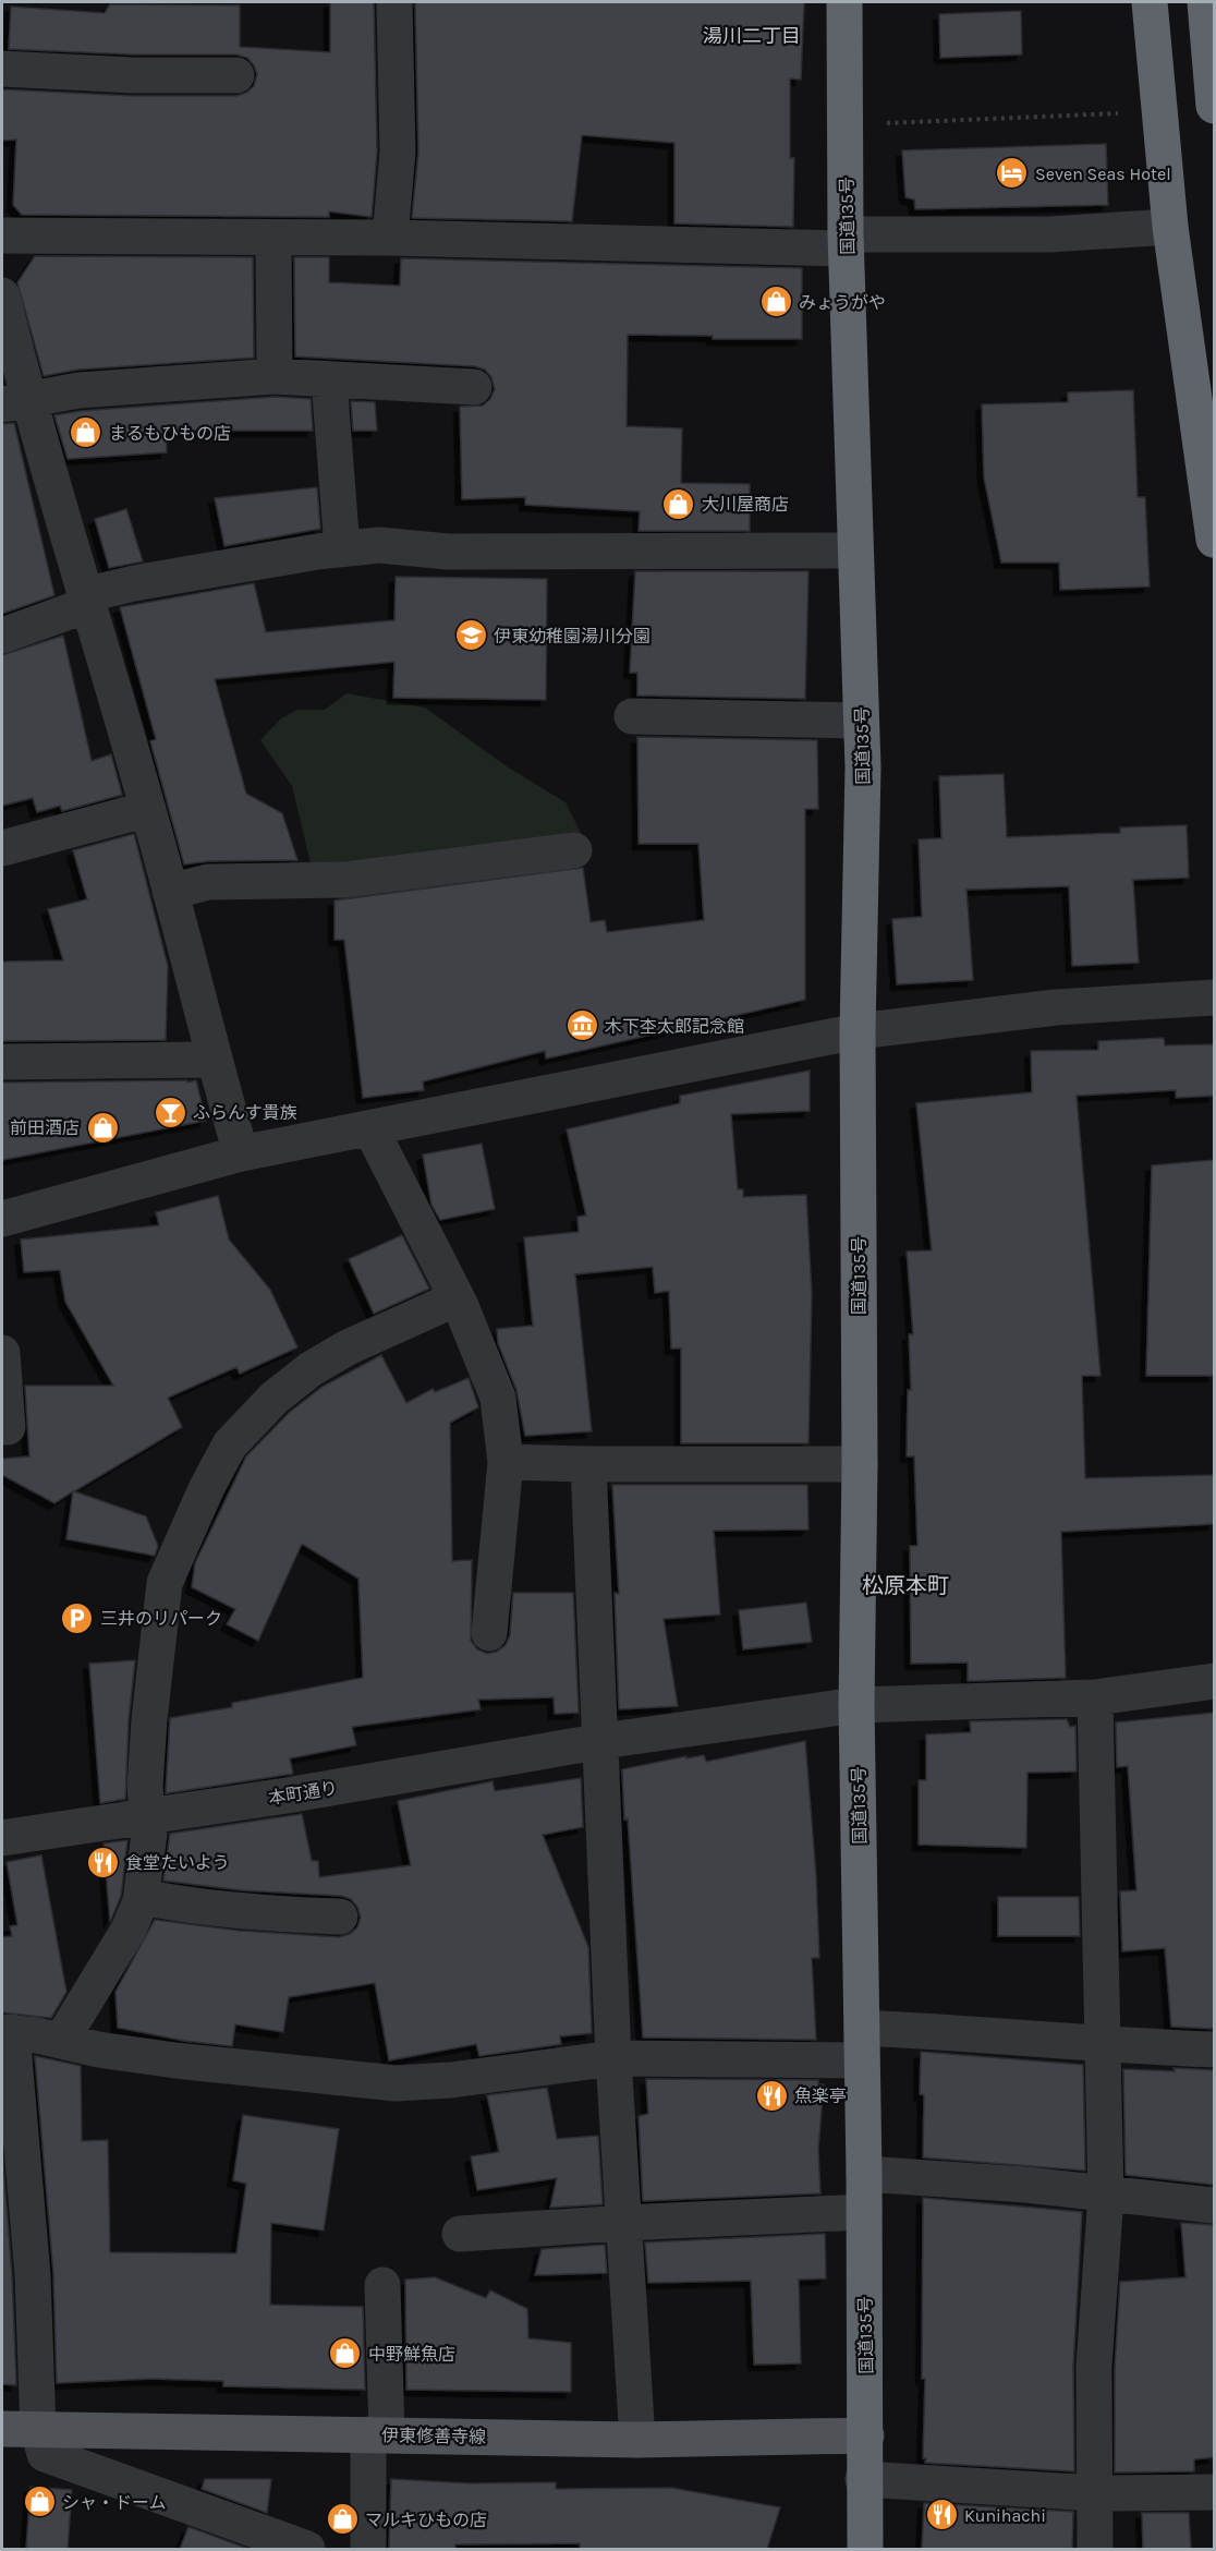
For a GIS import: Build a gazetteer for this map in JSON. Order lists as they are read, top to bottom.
{
  "streets": {
    "highway": ["国道135号"],
    "main road": ["伊東修善寺線"],
    "street": ["本町通り"]
  },
  "crossings": [
    ["国道135号", "本町通り"],
    ["国道135号", "伊東修善寺線"]
  ],
  "districts": ["湯川二丁目", "松原本町"],
  "places": {
    "hotel": ["Seven Seas Hotel"],
    "shop": [
      "みょうがや",
      "まるもひもの店",
      "大川屋商店",
      "前田酒店",
      "中野鮮魚店",
      "シャ・ドーム",
      "マルキひもの店"
    ],
    "school or university": ["伊東幼稚園湯川分園"],
    "museum": ["木下杢太郎記念館"],
    "bar": ["ふらんす貴族"],
    "parking": ["三井のリパーク"],
    "restaurant": ["食堂たいよう", "魚楽亭", "Kunihachi"]
  }
}
